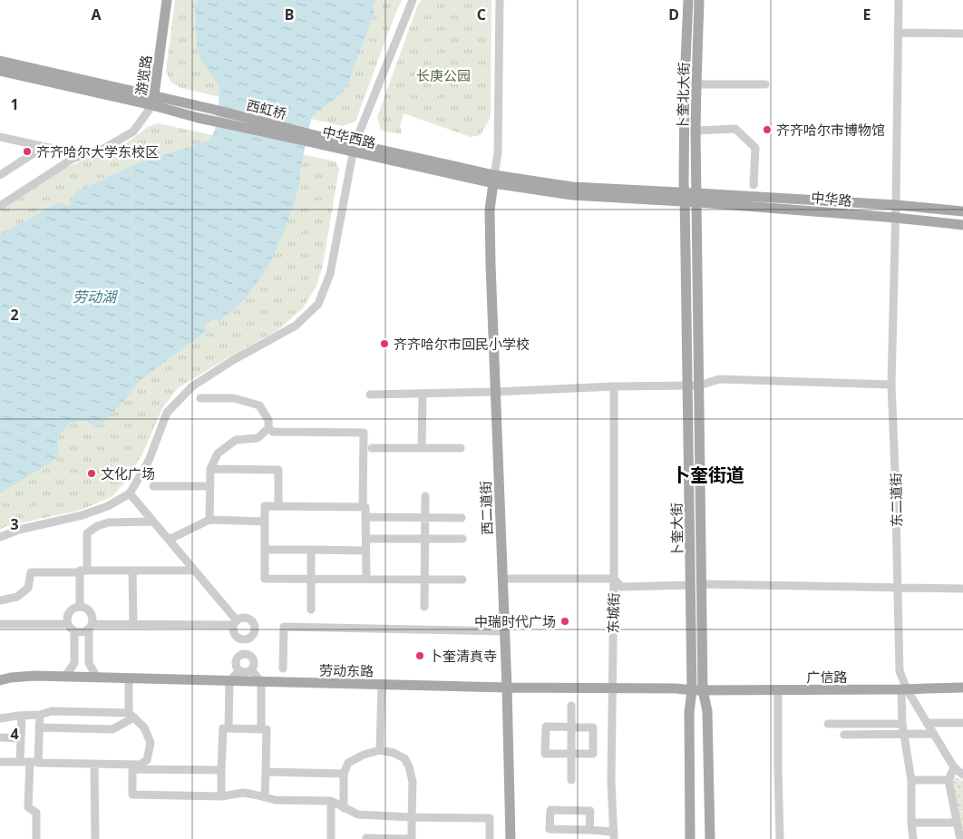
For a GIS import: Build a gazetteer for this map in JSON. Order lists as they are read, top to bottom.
{
  "streets": {
    "main road": [
      "游览路",
      "卜奎北大街",
      "西虹桥",
      "中华西路",
      "中华路",
      "西二道街",
      "卜奎大街",
      "劳动东路",
      "广信路"
    ],
    "street": ["东二道街", "东城街"]
  },
  "crossings": [
    ["游览路", "中华西路"],
    ["卜奎北大街", "中华西路"],
    ["卜奎北大街", "中华路"],
    ["卜奎北大街", "卜奎大街"],
    ["西虹桥", "中华西路"],
    ["中华西路", "中华路"],
    ["中华西路", "西二道街"],
    ["中华西路", "卜奎大街"],
    ["中华路", "东二道街"],
    ["中华路", "卜奎大街"],
    ["东二道街", "广信路"],
    ["西二道街", "劳动东路"],
    ["卜奎大街", "劳动东路"],
    ["卜奎大街", "广信路"],
    ["东城街", "劳动东路"],
    ["劳动东路", "广信路"]
  ],
  "districts": ["卜奎街道"],
  "water": ["劳动湖"],
  "parks": ["长庚公园"],
  "places": [
    "齐齐哈尔市博物馆",
    "齐齐哈尔大学东校区",
    "齐齐哈尔市回民小学校",
    "文化广场",
    "中瑞时代广场",
    "卜奎清真寺"
  ],
  "grid": {
    "columns": [
      "A",
      "B",
      "C",
      "D",
      "E"
    ],
    "rows": [
      "1",
      "2",
      "3",
      "4"
    ]
  }
}
